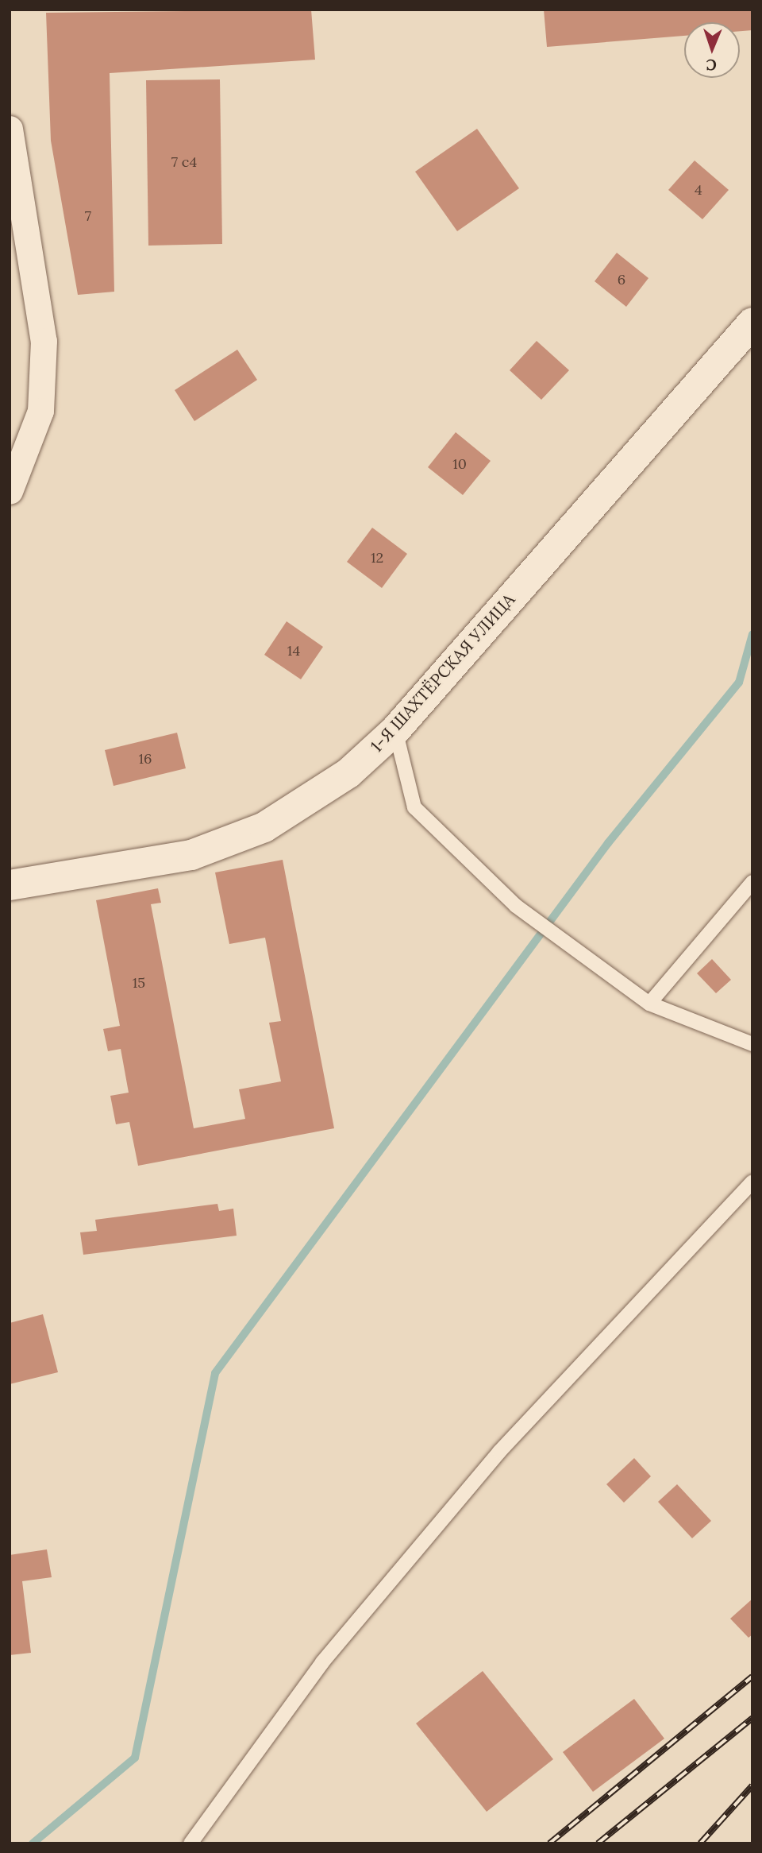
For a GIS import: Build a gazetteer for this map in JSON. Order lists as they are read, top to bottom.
{
  "streets": {
    "street": ["1-Я ШАХТЁРСКАЯ УЛИЦА"]
  },
  "house_numbers": [
    "7 с4",
    "4",
    "7",
    "6",
    "10",
    "12",
    "14",
    "16",
    "15"
  ],
  "north": "bottom"
}
